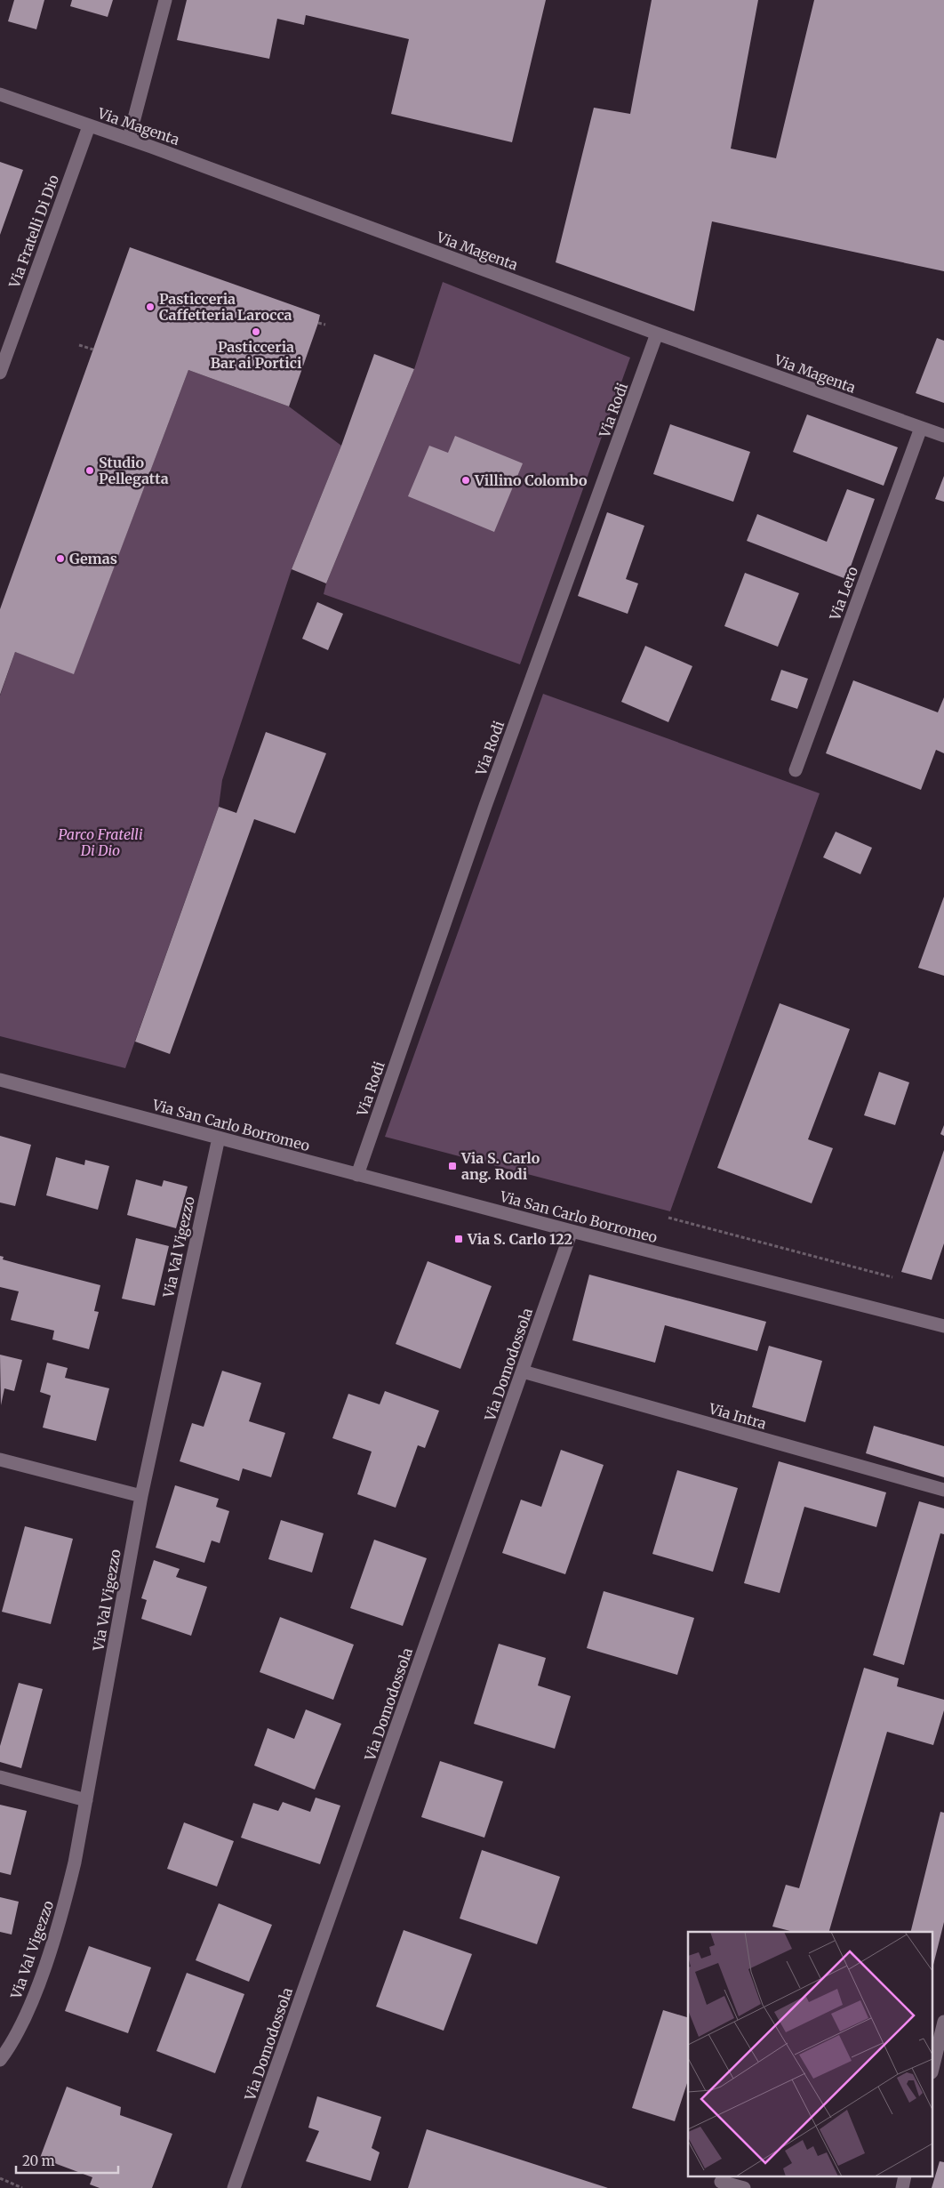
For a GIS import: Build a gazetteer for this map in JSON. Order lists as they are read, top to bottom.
{
  "streets": {
    "street": [
      "Via Magenta",
      "Via Fratelli Di Dio",
      "Via Rodi",
      "Via Lero",
      "Via San Carlo Borromeo",
      "Via Val Vigezzo",
      "Via Domodossola",
      "Via Intra"
    ]
  },
  "crossings": [
    ["Via Magenta", "Via Fratelli Di Dio"],
    ["Via Magenta", "Via Rodi"],
    ["Via Magenta", "Via Lero"],
    ["Via Rodi", "Via San Carlo Borromeo"],
    ["Via San Carlo Borromeo", "Via Val Vigezzo"],
    ["Via San Carlo Borromeo", "Via Domodossola"],
    ["Via Domodossola", "Via Intra"]
  ],
  "parks": ["Parco Fratelli Di Dio"],
  "places": {
    "other": [
      "Pasticceria Caffetteria Larocca",
      "Pasticceria Bar ai Portici",
      "Studio Pellegatta",
      "Villino Colombo",
      "Gemas"
    ],
    "transit": ["Via S. Carlo ang. Rodi", "Via S. Carlo 122"]
  },
  "scale_bar": "20 m"
}
